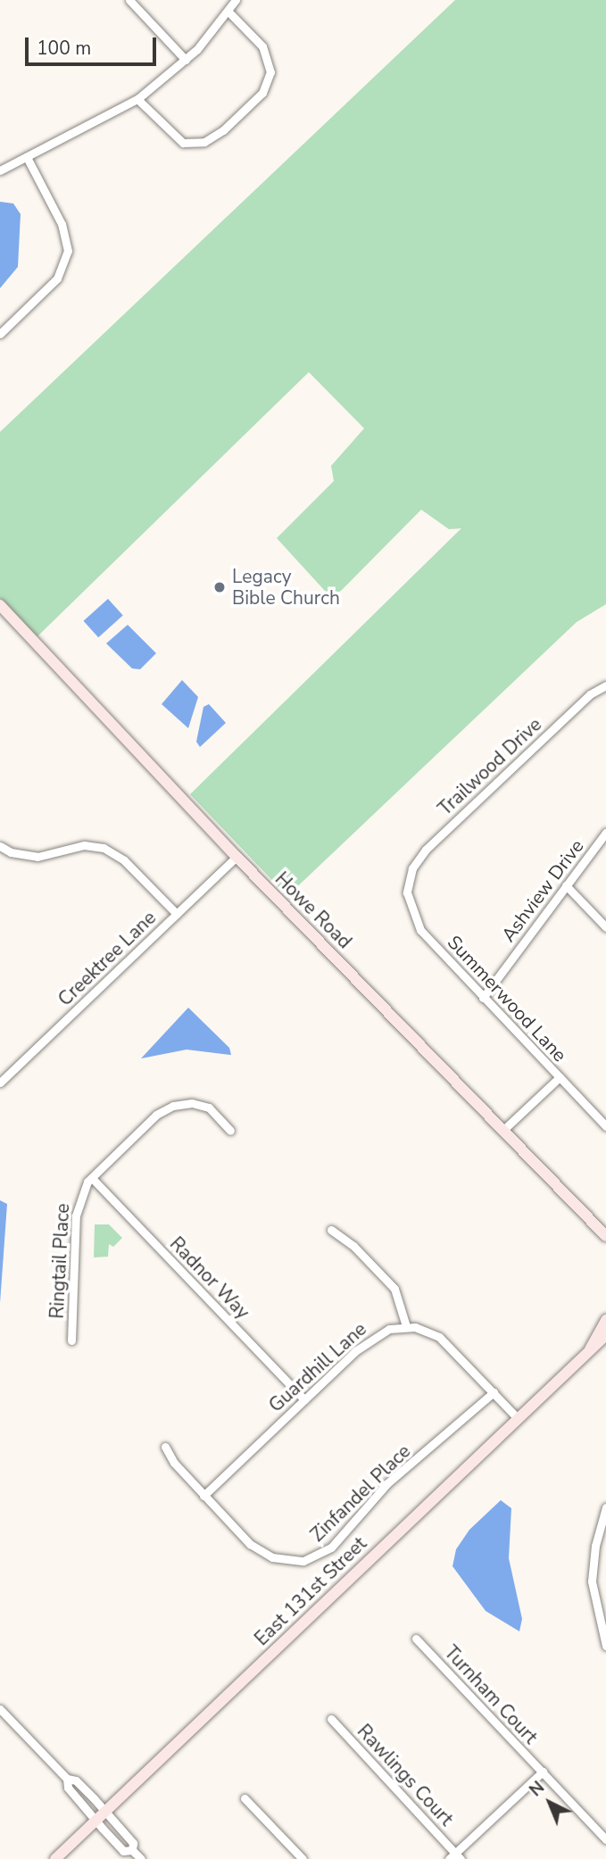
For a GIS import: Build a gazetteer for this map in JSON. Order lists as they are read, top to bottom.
{
  "streets": {
    "street": [
      "Trailwood Drive",
      "Ashview Drive",
      "Howe Road",
      "Creektree Lane",
      "Summerwood Lane",
      "Ringtail Place",
      "Radnor Way",
      "Guardhill Lane",
      "Zinfandel Place",
      "East 131st Street",
      "Turnham Court",
      "Rawlings Court"
    ]
  },
  "crossings": [
    ["Trailwood Drive", "Summerwood Lane"],
    ["Ashview Drive", "Summerwood Lane"],
    ["Howe Road", "Creektree Lane"],
    ["Ringtail Place", "Radnor Way"],
    ["Radnor Way", "Guardhill Lane"],
    ["Guardhill Lane", "Zinfandel Place"]
  ],
  "places": ["Legacy Bible Church"],
  "scale_bar": "100 m",
  "north": "top left"
}
